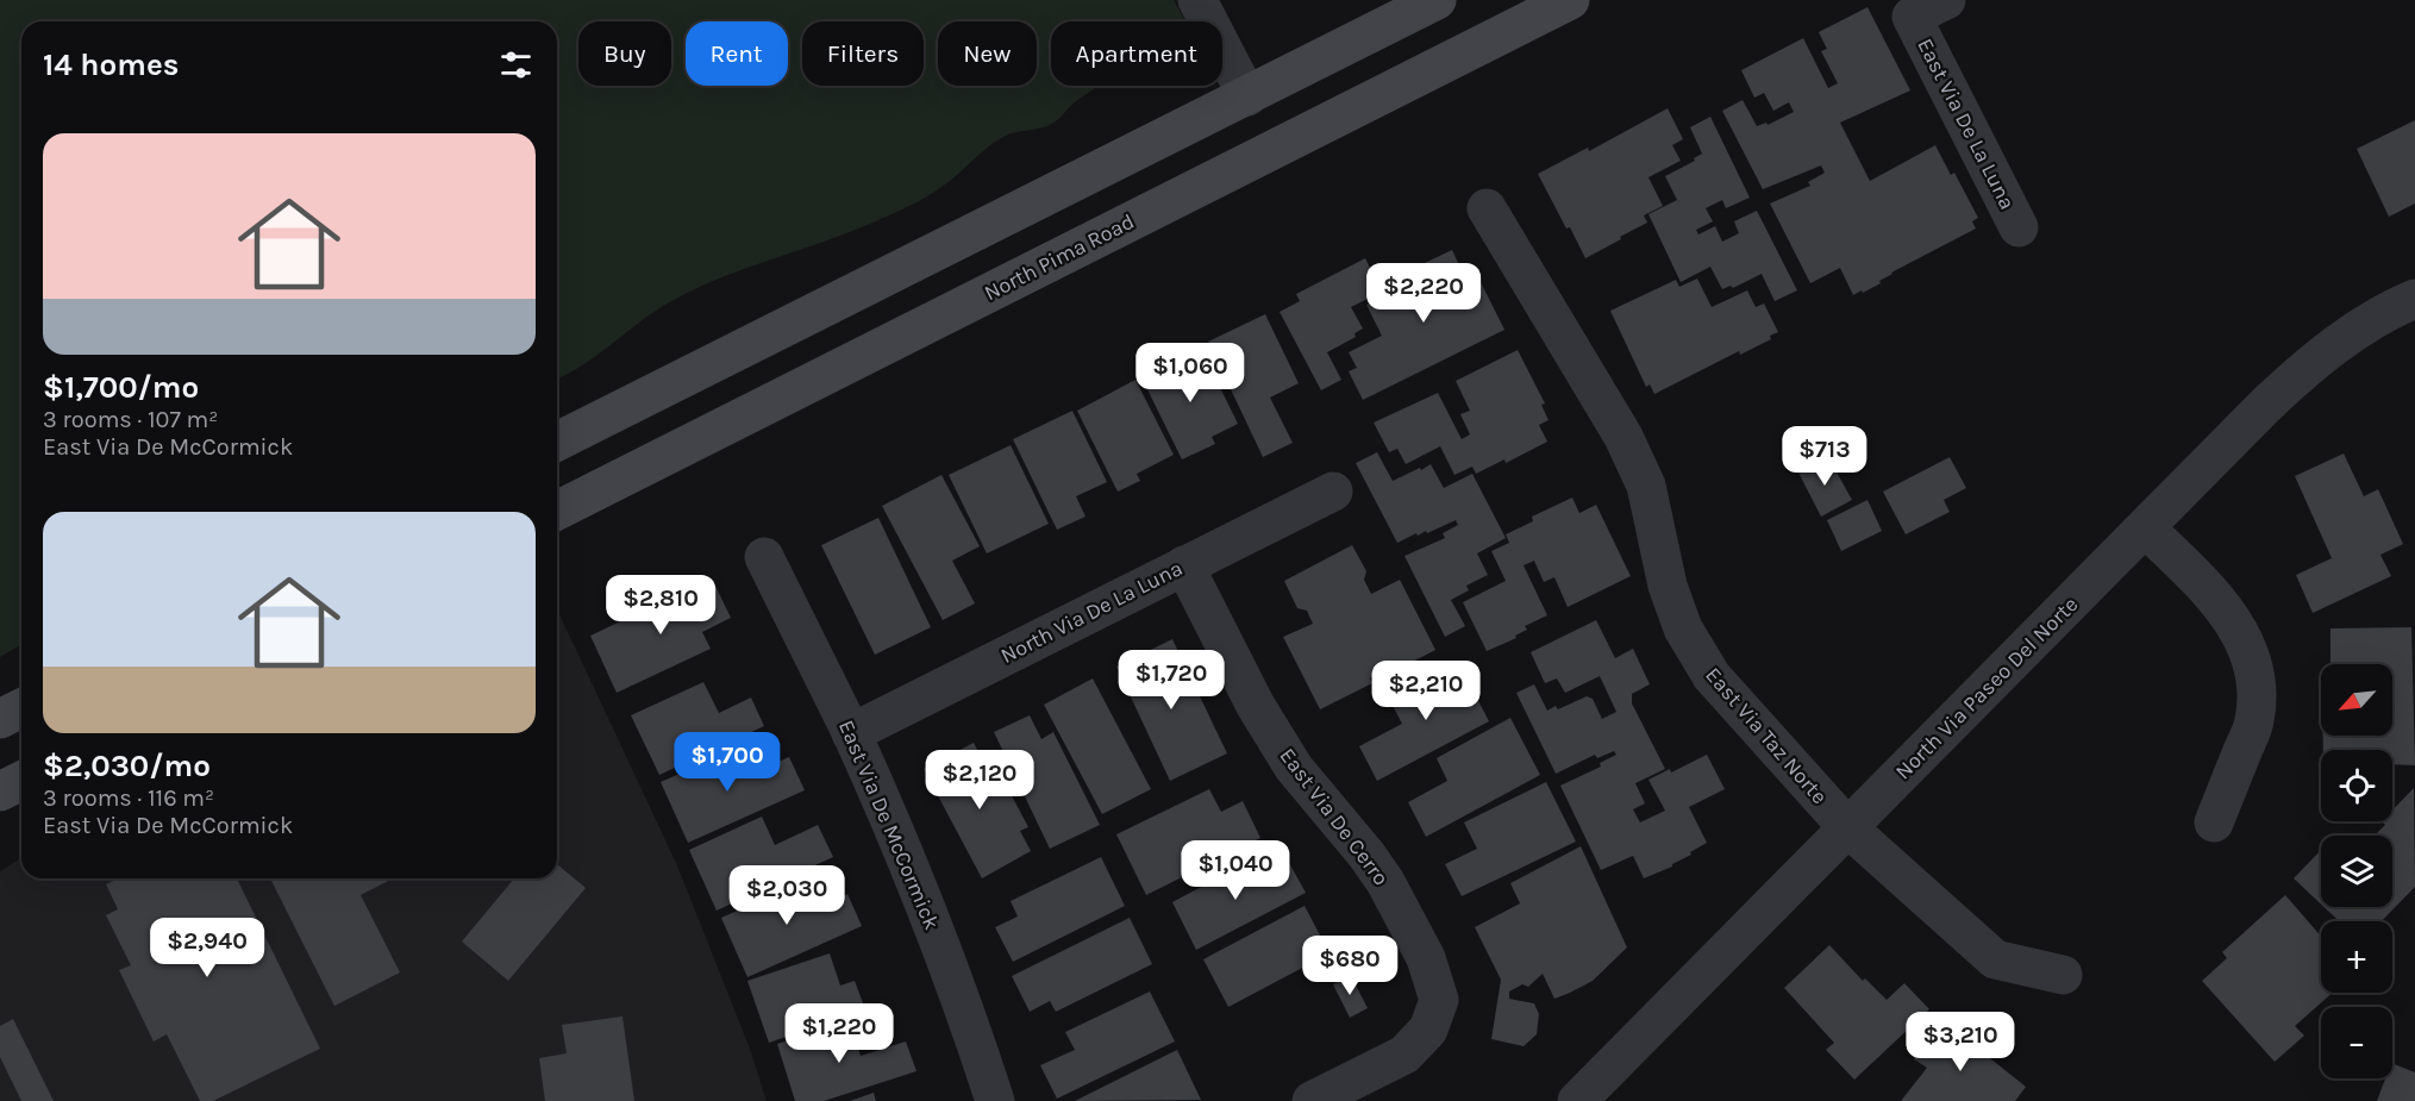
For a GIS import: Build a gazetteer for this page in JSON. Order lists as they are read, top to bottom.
{
  "streets": {
    "main road": ["North Pima Road"],
    "street": [
      "East Via De La Luna",
      "North Via De La Luna",
      "North Via Paseo Del Norte",
      "East Via Taz Norte",
      "East Via De Cerro",
      "East Via De McCormick"
    ]
  },
  "crossings": [
    ["North Via De La Luna", "East Via De Cerro"],
    ["North Via De La Luna", "East Via De McCormick"],
    ["North Via Paseo Del Norte", "East Via Taz Norte"]
  ],
  "north": "bottom left",
  "page": {
    "chip": [
      "Buy",
      "Rent",
      "Filters",
      "New",
      "Apartment"
    ],
    "heading": "14 homes",
    "list": [
      {
        "name": "$1,700/mo",
        "note": "3 rooms · 107 m² · East Via De McCormick"
      },
      {
        "name": "$2,030/mo",
        "note": "3 rooms · 116 m² · East Via De McCormick"
      }
    ],
    "price": [
      "$2,220",
      "$1,060",
      "$713",
      "$2,810",
      "$1,720",
      "$2,210",
      "$1,700",
      "$2,120",
      "$1,040",
      "$2,030",
      "$2,940",
      "$680",
      "$1,220",
      "$3,210"
    ],
    "map_buttons": ["+", "−"]
  }
}
